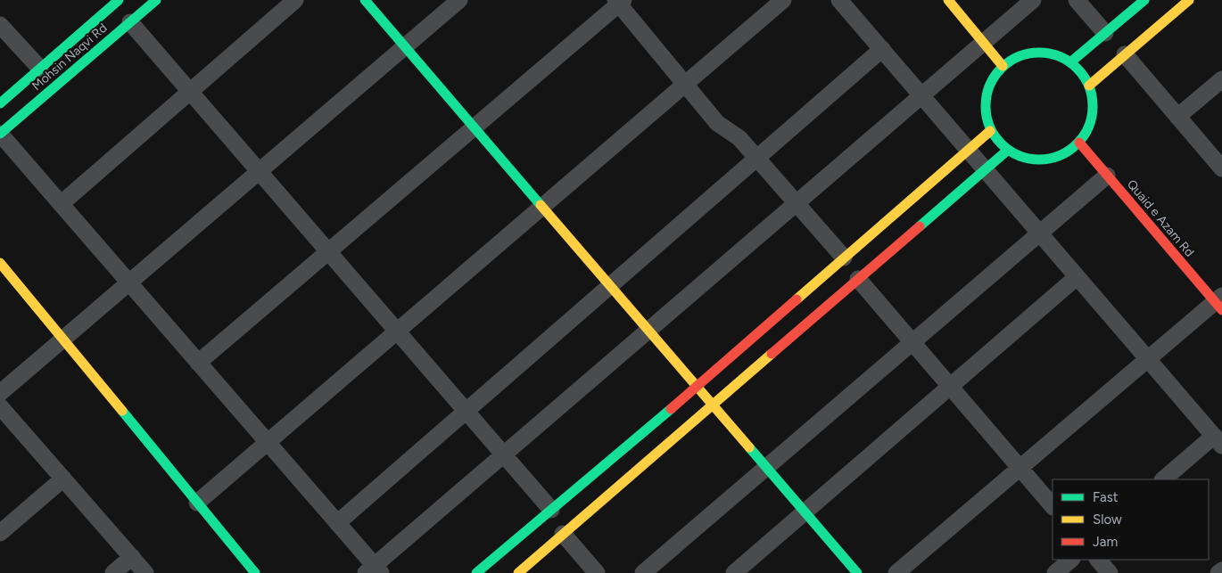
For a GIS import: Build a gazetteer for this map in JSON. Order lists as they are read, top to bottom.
{
  "streets": {
    "street": ["Mohsin Naqvi Rd", "Quaid e Azam Rd"]
  },
  "legend": ["Fast", "Slow", "Jam"]
}
